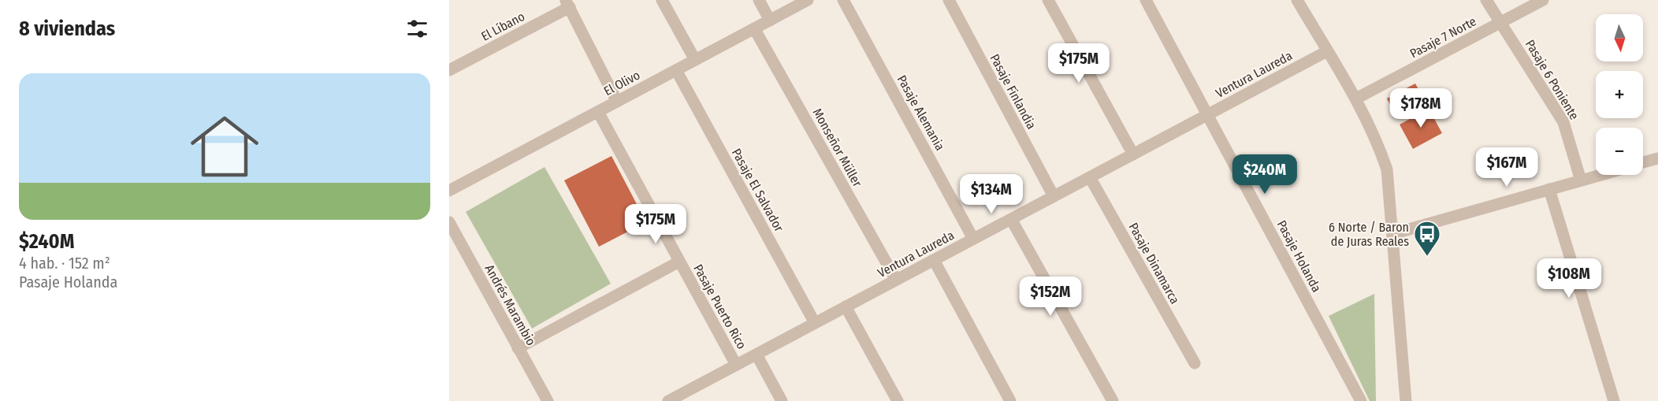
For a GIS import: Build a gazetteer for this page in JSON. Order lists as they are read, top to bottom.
{
  "streets": {
    "street": [
      "El Líbano",
      "Pasaje 7 Norte",
      "Ventura Laureda",
      "Pasaje 6 Poniente",
      "El Olivo",
      "Pasaje Finlandia",
      "Pasaje Alemania",
      "Monseñor Müller",
      "Pasaje El Salvador",
      "Pasaje Holanda",
      "Pasaje Dinamarca",
      "Andrés Marambio",
      "Pasaje Puerto Rico"
    ]
  },
  "crossings": [
    ["Pasaje 7 Norte", "Pasaje 6 Poniente"],
    ["Ventura Laureda", "Pasaje Finlandia"],
    ["Ventura Laureda", "Pasaje Alemania"],
    ["Ventura Laureda", "Monseñor Müller"],
    ["Ventura Laureda", "Pasaje El Salvador"],
    ["Ventura Laureda", "Pasaje Holanda"],
    ["Ventura Laureda", "Pasaje Dinamarca"],
    ["Ventura Laureda", "Pasaje Puerto Rico"],
    ["El Olivo", "Monseñor Müller"],
    ["El Olivo", "Pasaje El Salvador"],
    ["El Olivo", "Pasaje Puerto Rico"]
  ],
  "places": {
    "bus stop": ["6 Norte / Baron de Juras Reales"]
  },
  "north": "bottom",
  "page": {
    "heading": "8 viviendas",
    "map_buttons": ["+", "−"],
    "price": [
      "$175M",
      "$178M",
      "$167M",
      "$240M",
      "$134M",
      "$175M",
      "$108M",
      "$152M"
    ],
    "list": [
      {
        "name": "$240M",
        "note": "4 hab. · 152 m² · Pasaje Holanda"
      }
    ]
  }
}
